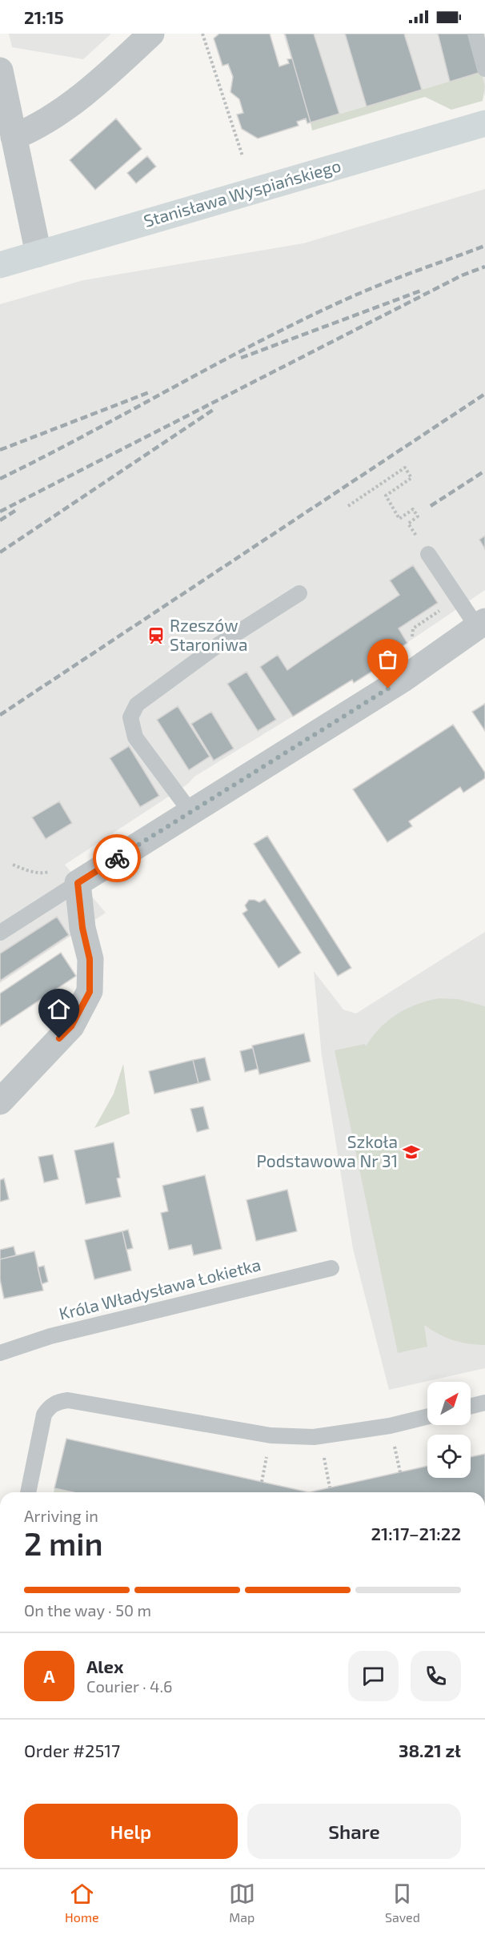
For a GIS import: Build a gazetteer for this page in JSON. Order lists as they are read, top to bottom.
{
  "streets": {
    "street": ["Stanisława Wyspiańskiego"],
    "lane": ["Króla Władysława Łokietka"]
  },
  "places": {
    "station": ["Rzeszów Staroniwa"],
    "school or university": ["Szkoła Podstawowa Nr 31"]
  },
  "north": "top right",
  "page": {
    "status": "21:15",
    "heading": ["2 min", "Arriving in", "21:17–21:22"],
    "panel": [
      "Alex",
      "Courier · 4.6",
      "Order #2517",
      "38.21 zł"
    ],
    "bar": "On the way · 50 m",
    "round": "A",
    "buttons": ["Help", "Share"],
    "tabs": ["Home", "Map", "Saved"]
  }
}
